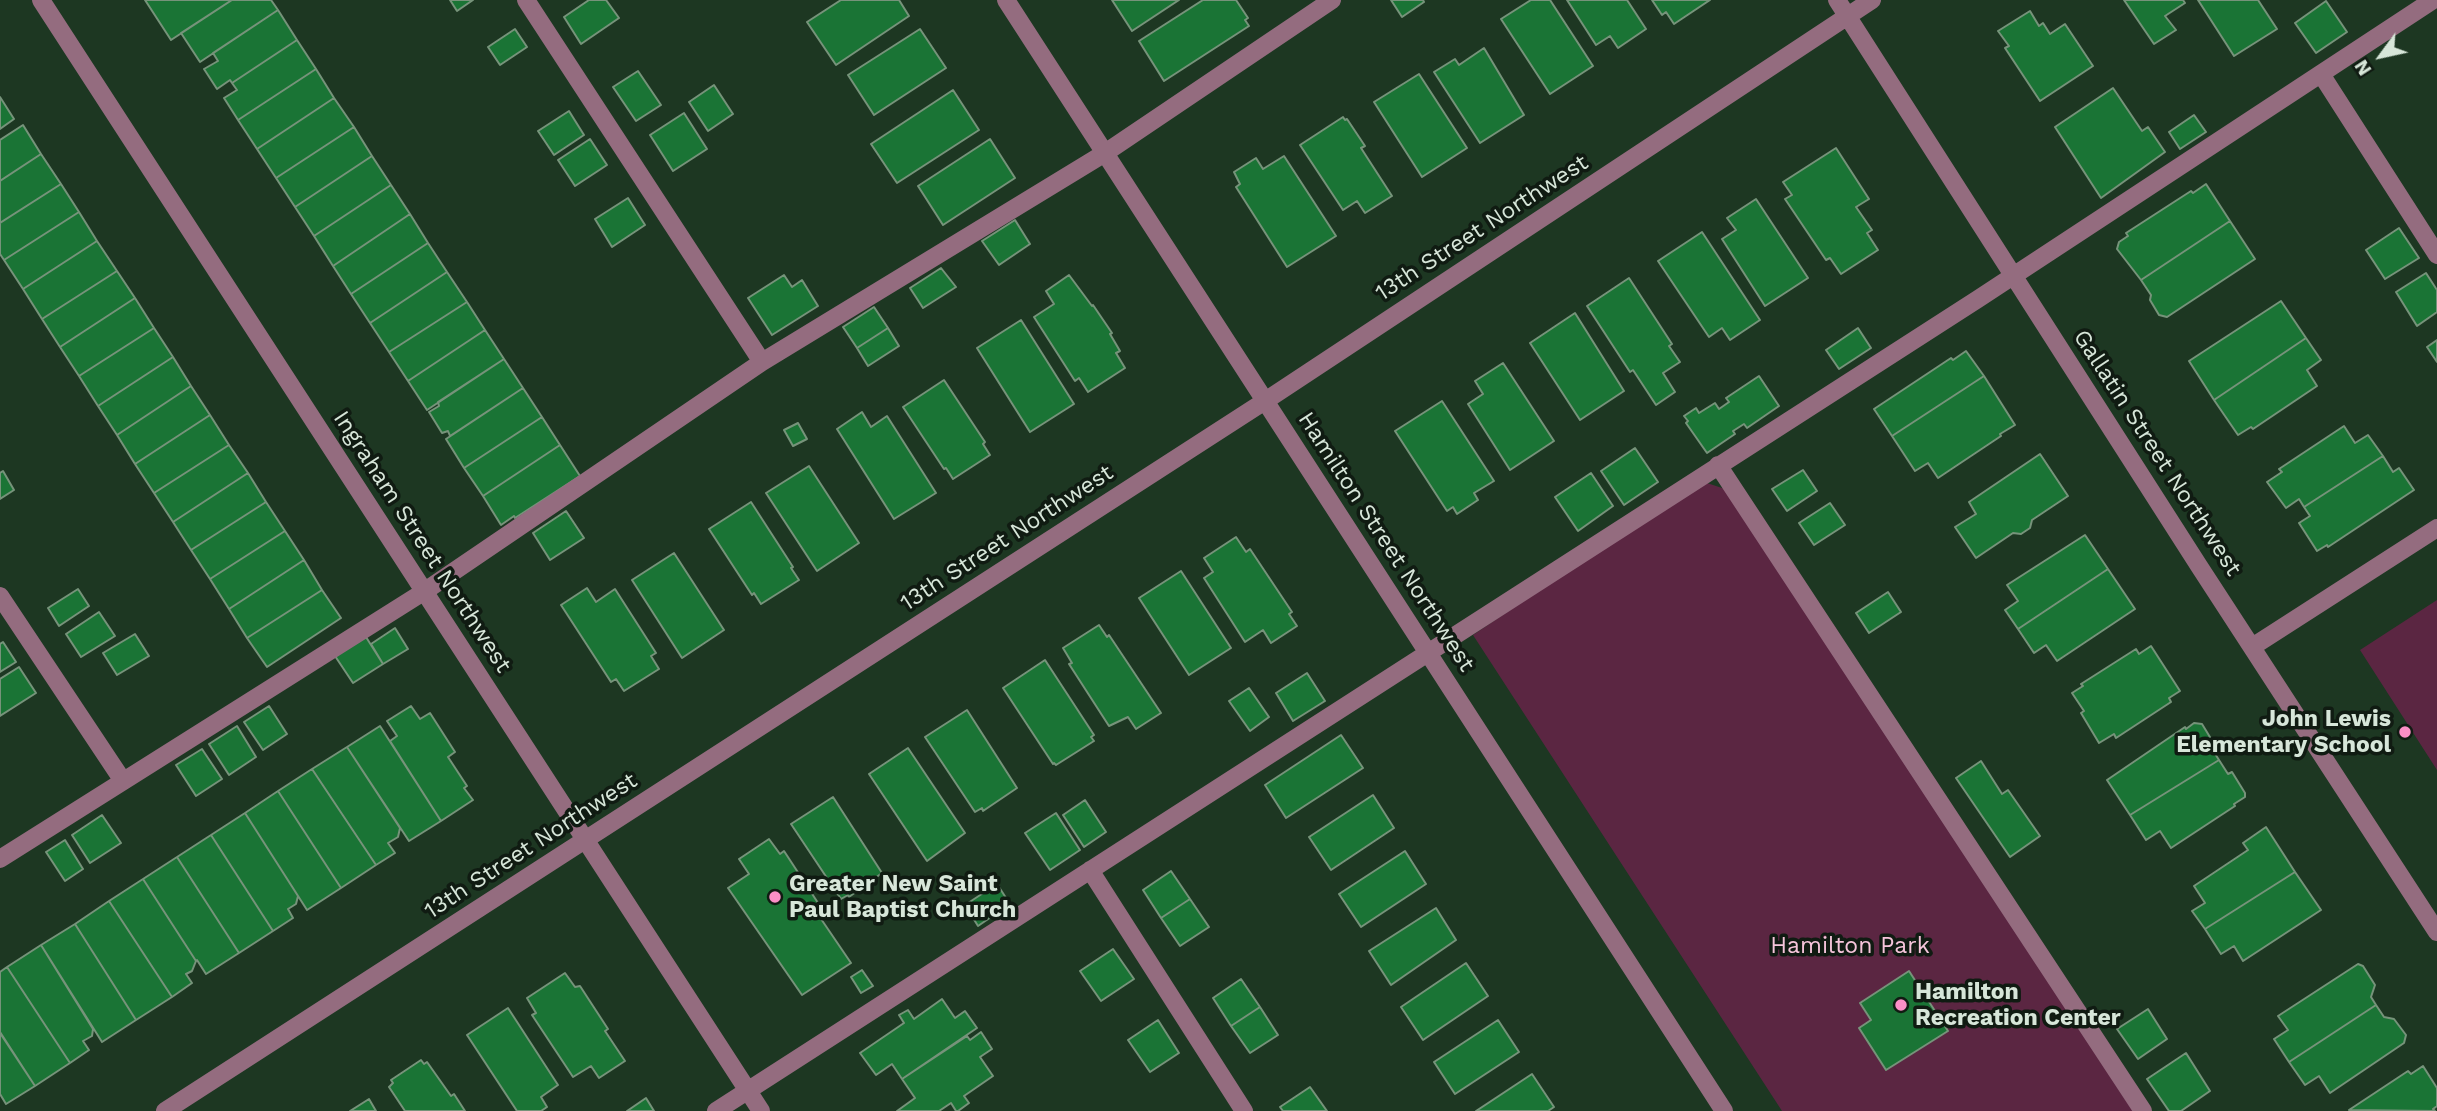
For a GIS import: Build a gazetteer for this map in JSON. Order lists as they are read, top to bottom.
{
  "streets": {
    "street": [
      "13th Street Northwest",
      "Gallatin Street Northwest",
      "Ingraham Street Northwest",
      "Hamilton Street Northwest"
    ]
  },
  "crossings": [
    ["13th Street Northwest", "Gallatin Street Northwest"],
    ["13th Street Northwest", "Ingraham Street Northwest"],
    ["13th Street Northwest", "Hamilton Street Northwest"]
  ],
  "parks": ["Hamilton Park"],
  "places": ["John Lewis Elementary School", "Greater New Saint Paul Baptist Church", "Hamilton Recreation Center"],
  "north": "bottom left"
}
